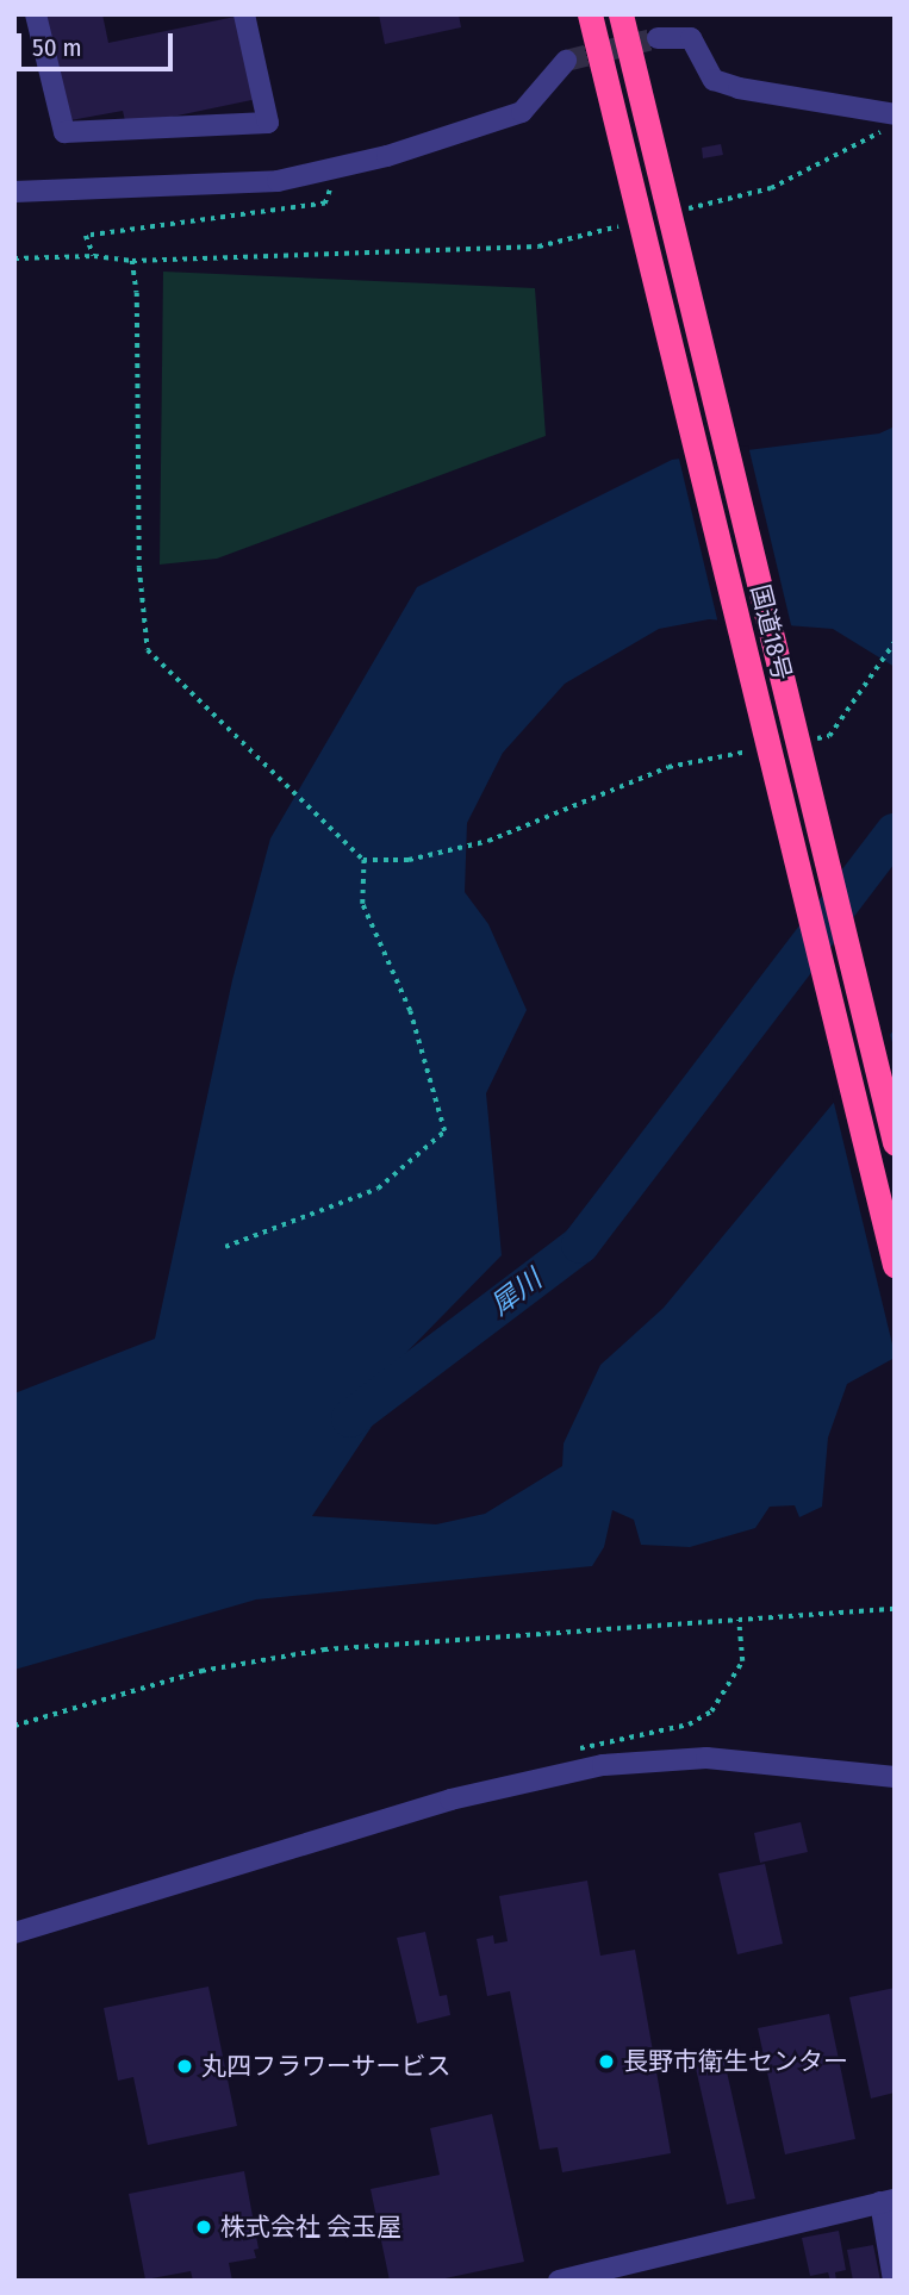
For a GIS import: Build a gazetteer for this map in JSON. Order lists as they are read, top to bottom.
{
  "streets": {
    "highway": ["国道18号"]
  },
  "water": ["犀川"],
  "places": ["長野市衛生センター", "丸四フラワーサービス", "株式会社 会玉屋"],
  "scale_bar": "50 m"
}
